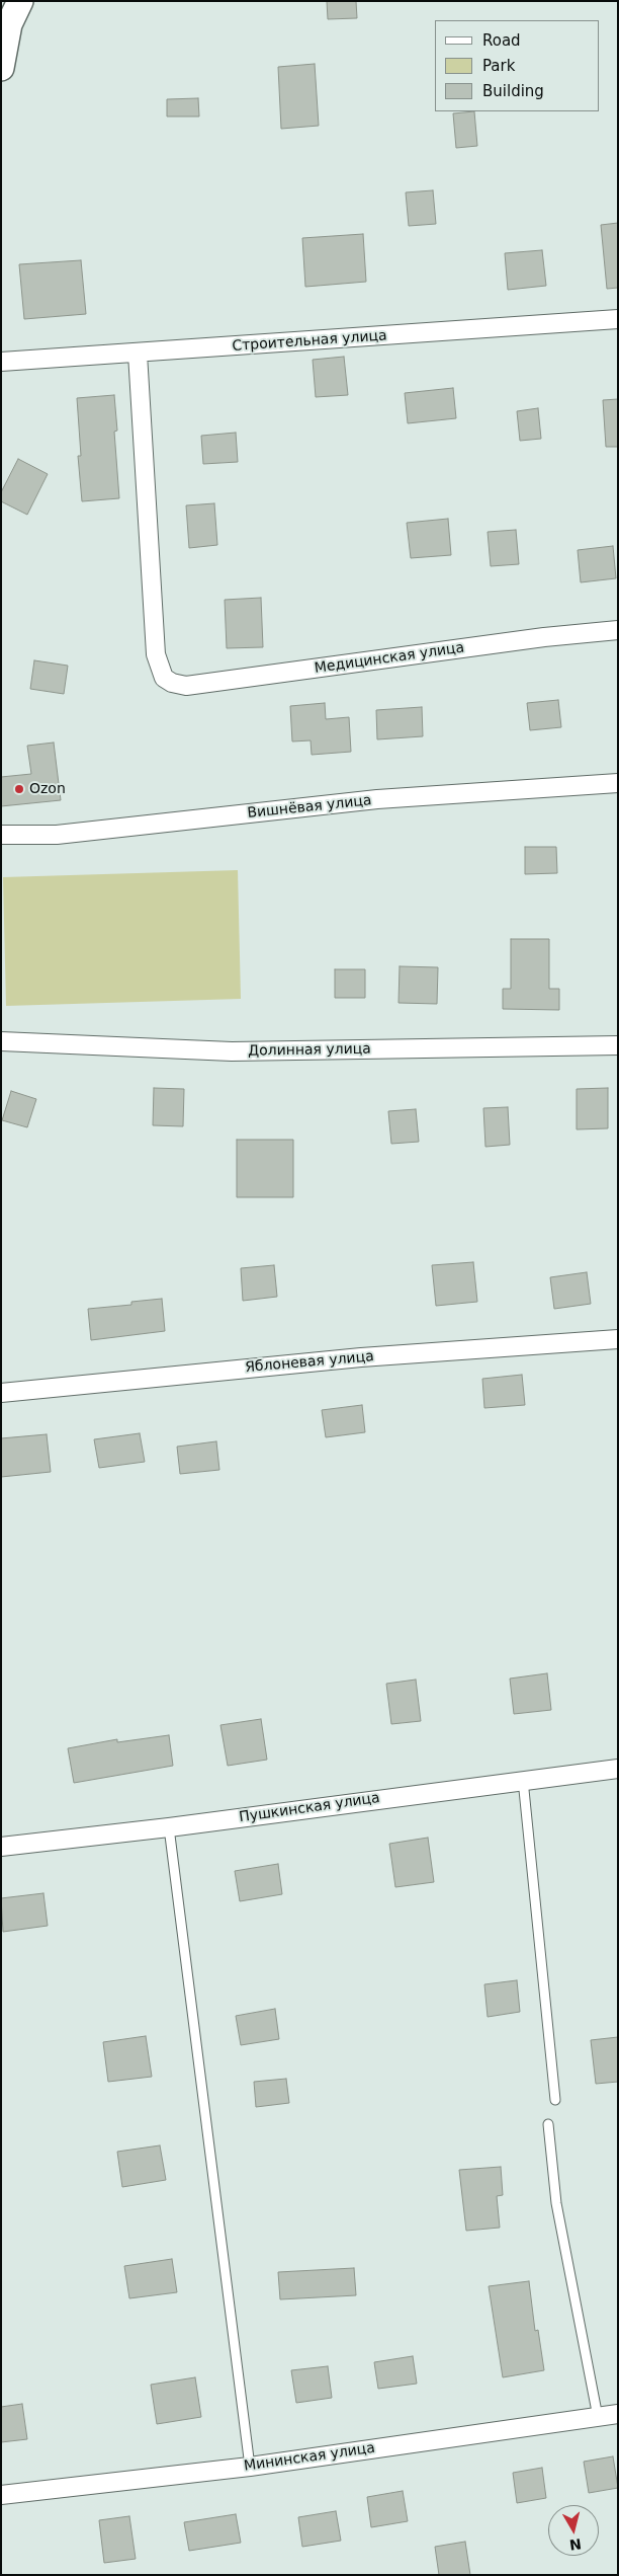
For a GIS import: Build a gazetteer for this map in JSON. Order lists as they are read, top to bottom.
{
  "streets": {
    "street": [
      "Строительная улица",
      "Медицинская улица",
      "Вишнёвая улица",
      "Долинная улица",
      "Яблоневая улица",
      "Пушкинская улица",
      "Мининская улица"
    ]
  },
  "crossings": [
    ["Строительная улица", "Медицинская улица"]
  ],
  "places": ["Ozon"],
  "legend": ["Road", "Park", "Building"],
  "north": "bottom"
}
